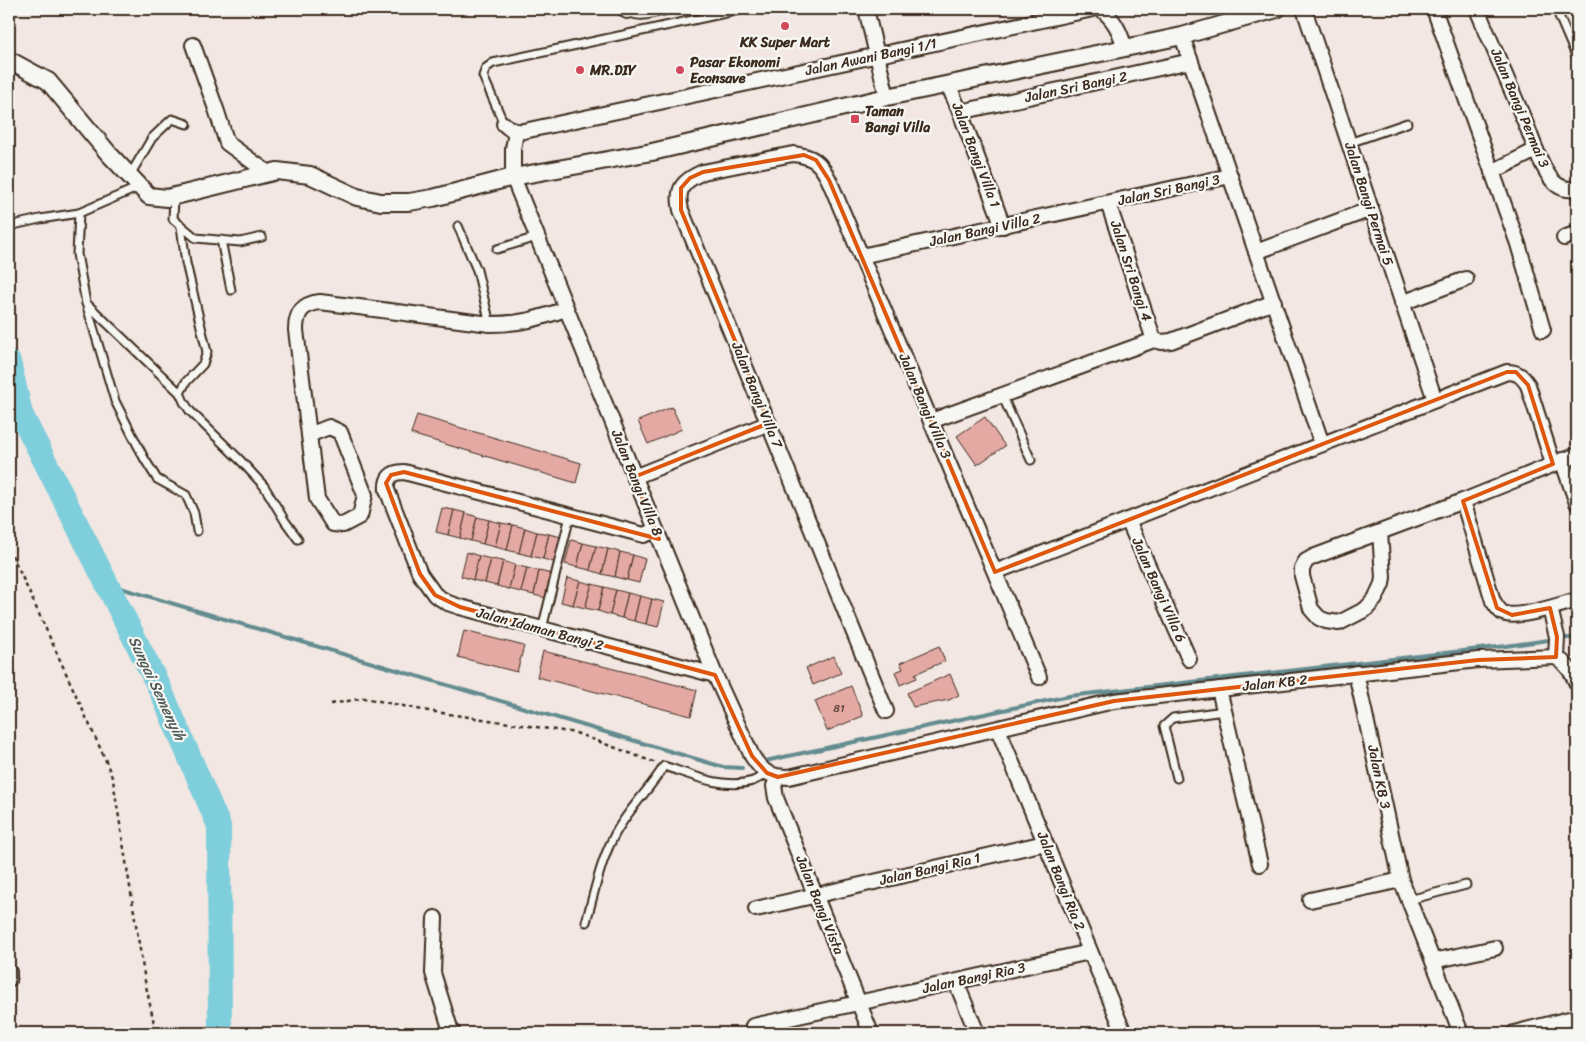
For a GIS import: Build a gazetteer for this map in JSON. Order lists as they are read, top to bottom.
{
  "streets": {
    "street": [
      "Jalan Awani Bangi 1/1",
      "Jalan Sri Bangi 2",
      "Jalan Bangi Permai 3",
      "Jalan Bangi Villa 1",
      "Jalan Sri Bangi 3",
      "Jalan Bangi Permai 5",
      "Jalan Bangi Villa 2",
      "Jalan Sri Bangi 4",
      "Jalan Bangi Villa 7",
      "Jalan Bangi Villa 3",
      "Jalan Bangi Villa 8",
      "Jalan Bangi Villa 6",
      "Jalan Idaman Bangi 2",
      "Jalan KB 2",
      "Jalan KB 3",
      "Jalan Bangi Ria 1",
      "Jalan Bangi Ria 2",
      "Jalan Bangi Vista",
      "Jalan Bangi Ria 3"
    ]
  },
  "crossings": [
    ["Jalan Sri Bangi 2", "Jalan Bangi Villa 1"],
    ["Jalan Bangi Villa 1", "Jalan Bangi Villa 2"],
    ["Jalan Sri Bangi 3", "Jalan Bangi Villa 2"],
    ["Jalan Sri Bangi 3", "Jalan Sri Bangi 4"],
    ["Jalan Bangi Villa 2", "Jalan Sri Bangi 4"],
    ["Jalan Bangi Villa 2", "Jalan Bangi Villa 3"],
    ["Jalan Bangi Villa 7", "Jalan Bangi Villa 3"],
    ["Jalan Bangi Villa 8", "Jalan Idaman Bangi 2"],
    ["Jalan Bangi Villa 8", "Jalan KB 2"],
    ["Jalan Bangi Villa 8", "Jalan Bangi Vista"],
    ["Jalan KB 2", "Jalan KB 3"],
    ["Jalan KB 2", "Jalan Bangi Ria 2"],
    ["Jalan KB 2", "Jalan Bangi Vista"],
    ["Jalan Bangi Ria 1", "Jalan Bangi Ria 2"],
    ["Jalan Bangi Ria 1", "Jalan Bangi Vista"],
    ["Jalan Bangi Ria 2", "Jalan Bangi Ria 3"],
    ["Jalan Bangi Vista", "Jalan Bangi Ria 3"]
  ],
  "water": ["Sungai Semenyih"],
  "places": {
    "other": ["KK Super Mart", "MR.DIY", "Pasar Ekonomi Econsave"],
    "transit": ["Taman Bangi Villa"]
  },
  "house_numbers": ["81"]
}
